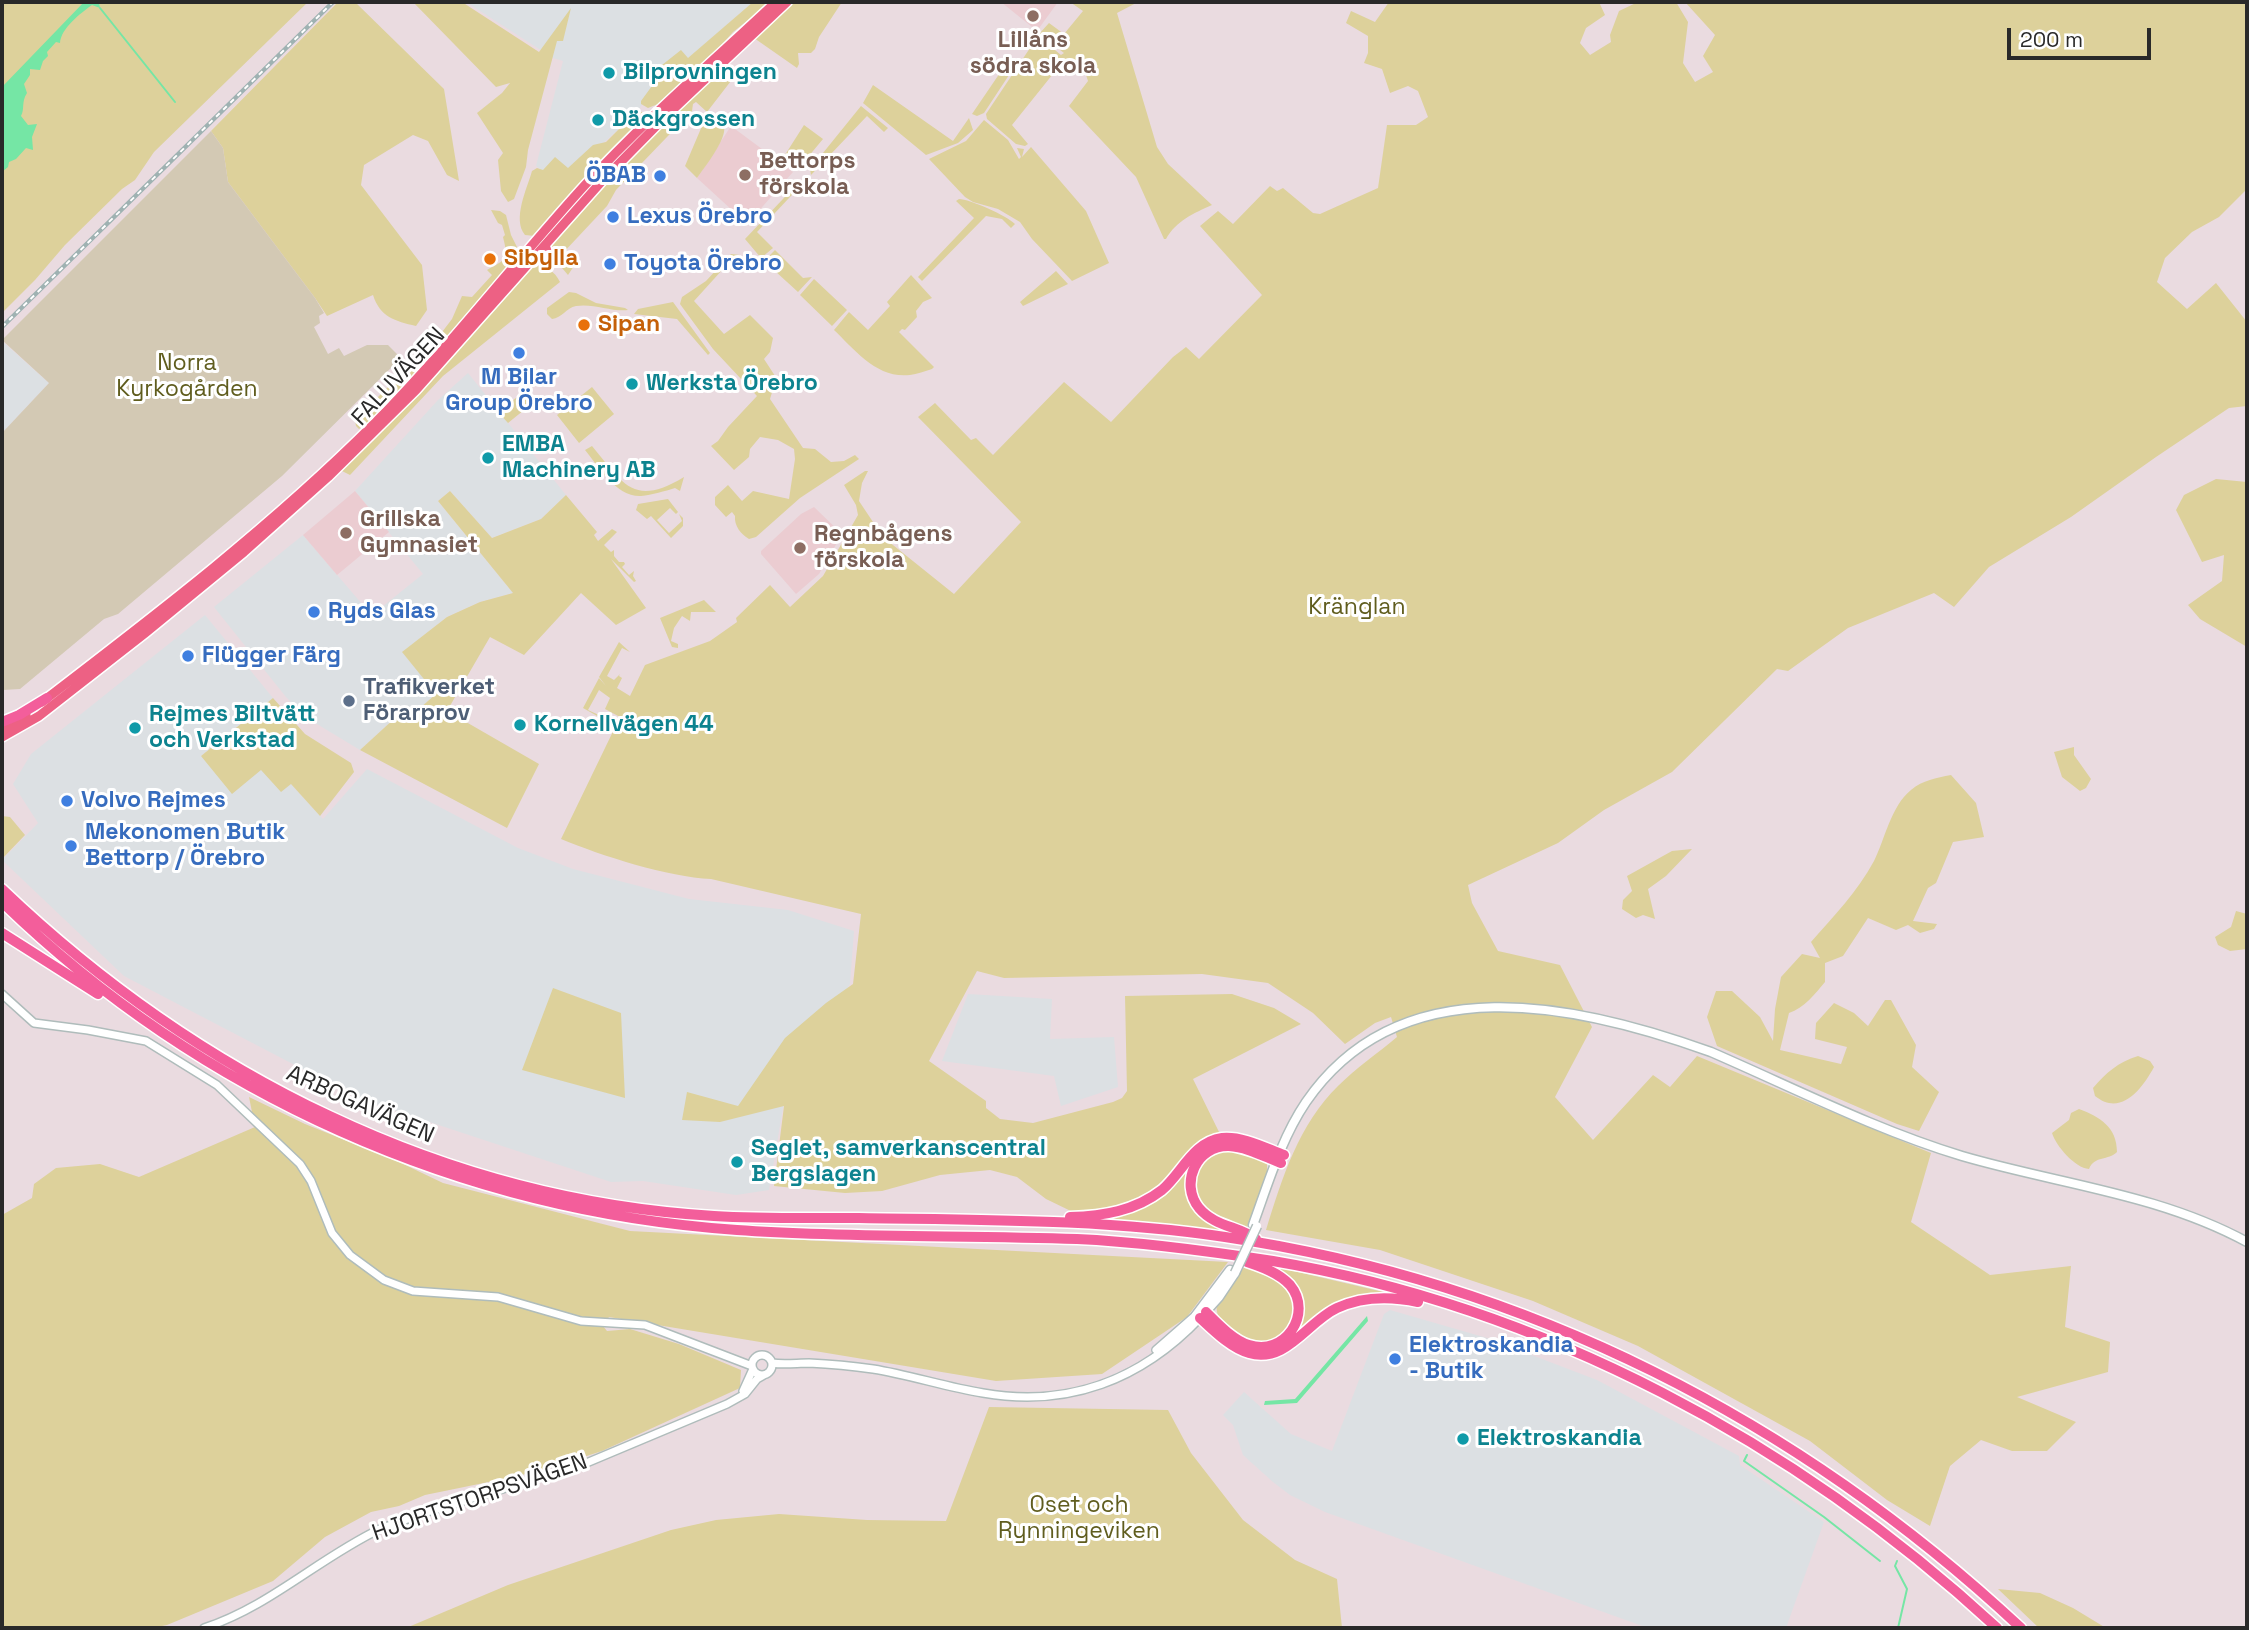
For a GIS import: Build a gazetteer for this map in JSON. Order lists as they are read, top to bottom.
{
  "streets": {
    "highway": ["FALUVÄGEN", "ARBOGAVÄGEN"],
    "street": ["HJORTSTORPSVÄGEN"]
  },
  "parks": ["Norra Kyrkogården", "Kränglan", "Oset och Rynningeviken"],
  "places": [
    "Lillåns södra skola",
    "Bilprovningen",
    "Däckgrossen",
    "Bettorps förskola",
    "ÖBAB",
    "Lexus Örebro",
    "Sibylla",
    "Toyota Örebro",
    "Sipan",
    "M Bilar Group Örebro",
    "Werksta Örebro",
    "EMBA Machinery AB",
    "Grillska Gymnasiet",
    "Regnbågens förskola",
    "Ryds Glas",
    "Flügger Färg",
    "Trafikverket Förarprov",
    "Kornellvägen 44",
    "Rejmes Biltvätt och Verkstad",
    "Volvo Rejmes",
    "Mekonomen Butik Bettorp / Örebro",
    "Seglet, samverkanscentral Bergslagen",
    "Elektroskandia - Butik",
    "Elektroskandia"
  ],
  "scale_bar": "200 m"
}
